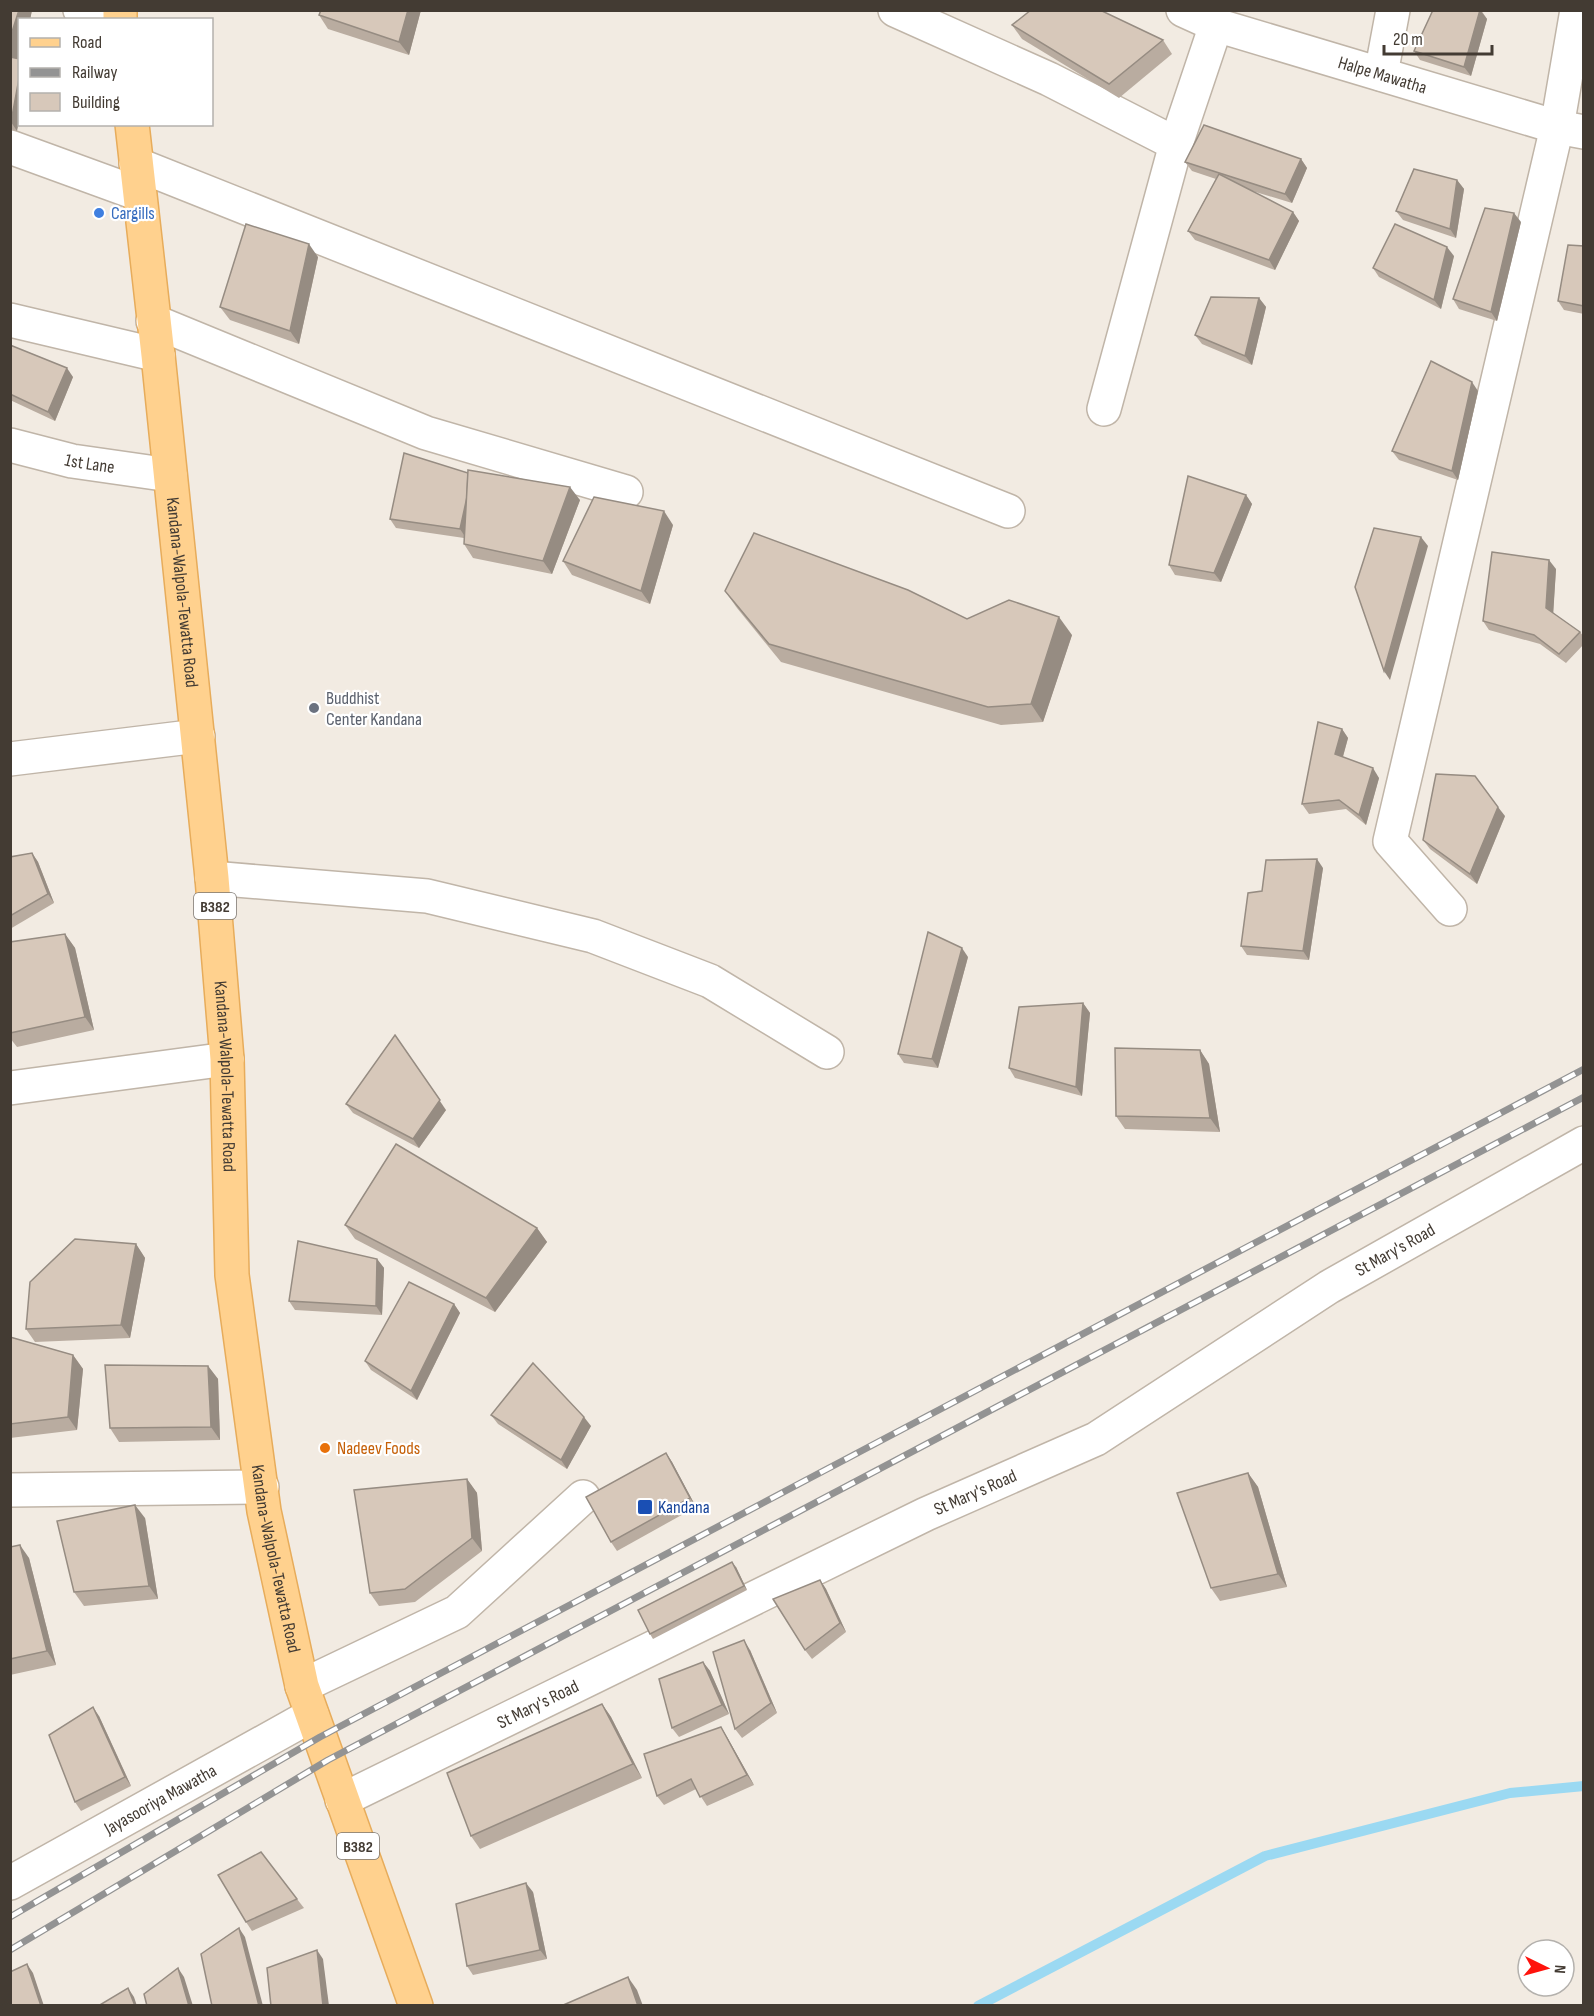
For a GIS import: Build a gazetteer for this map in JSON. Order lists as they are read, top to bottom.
{
  "streets": {
    "main road": ["Kandana-Walpola-Tewatta Road", "B382"],
    "street": [
      "Halpe Mawatha",
      "1st Lane",
      "St Mary's Road",
      "Jayasooriya Mawatha"
    ]
  },
  "crossings": [
    ["1st Lane", "Kandana-Walpola-Tewatta Road"],
    ["Kandana-Walpola-Tewatta Road", "St Mary's Road"],
    ["Kandana-Walpola-Tewatta Road", "Jayasooriya Mawatha"]
  ],
  "places": {
    "other": ["Cargills", "Buddhist Center Kandana", "Nadeev Foods"],
    "transit": ["Kandana"]
  },
  "legend": ["Road", "Railway", "Building"],
  "scale_bar": "20 m",
  "north": "right"
}
